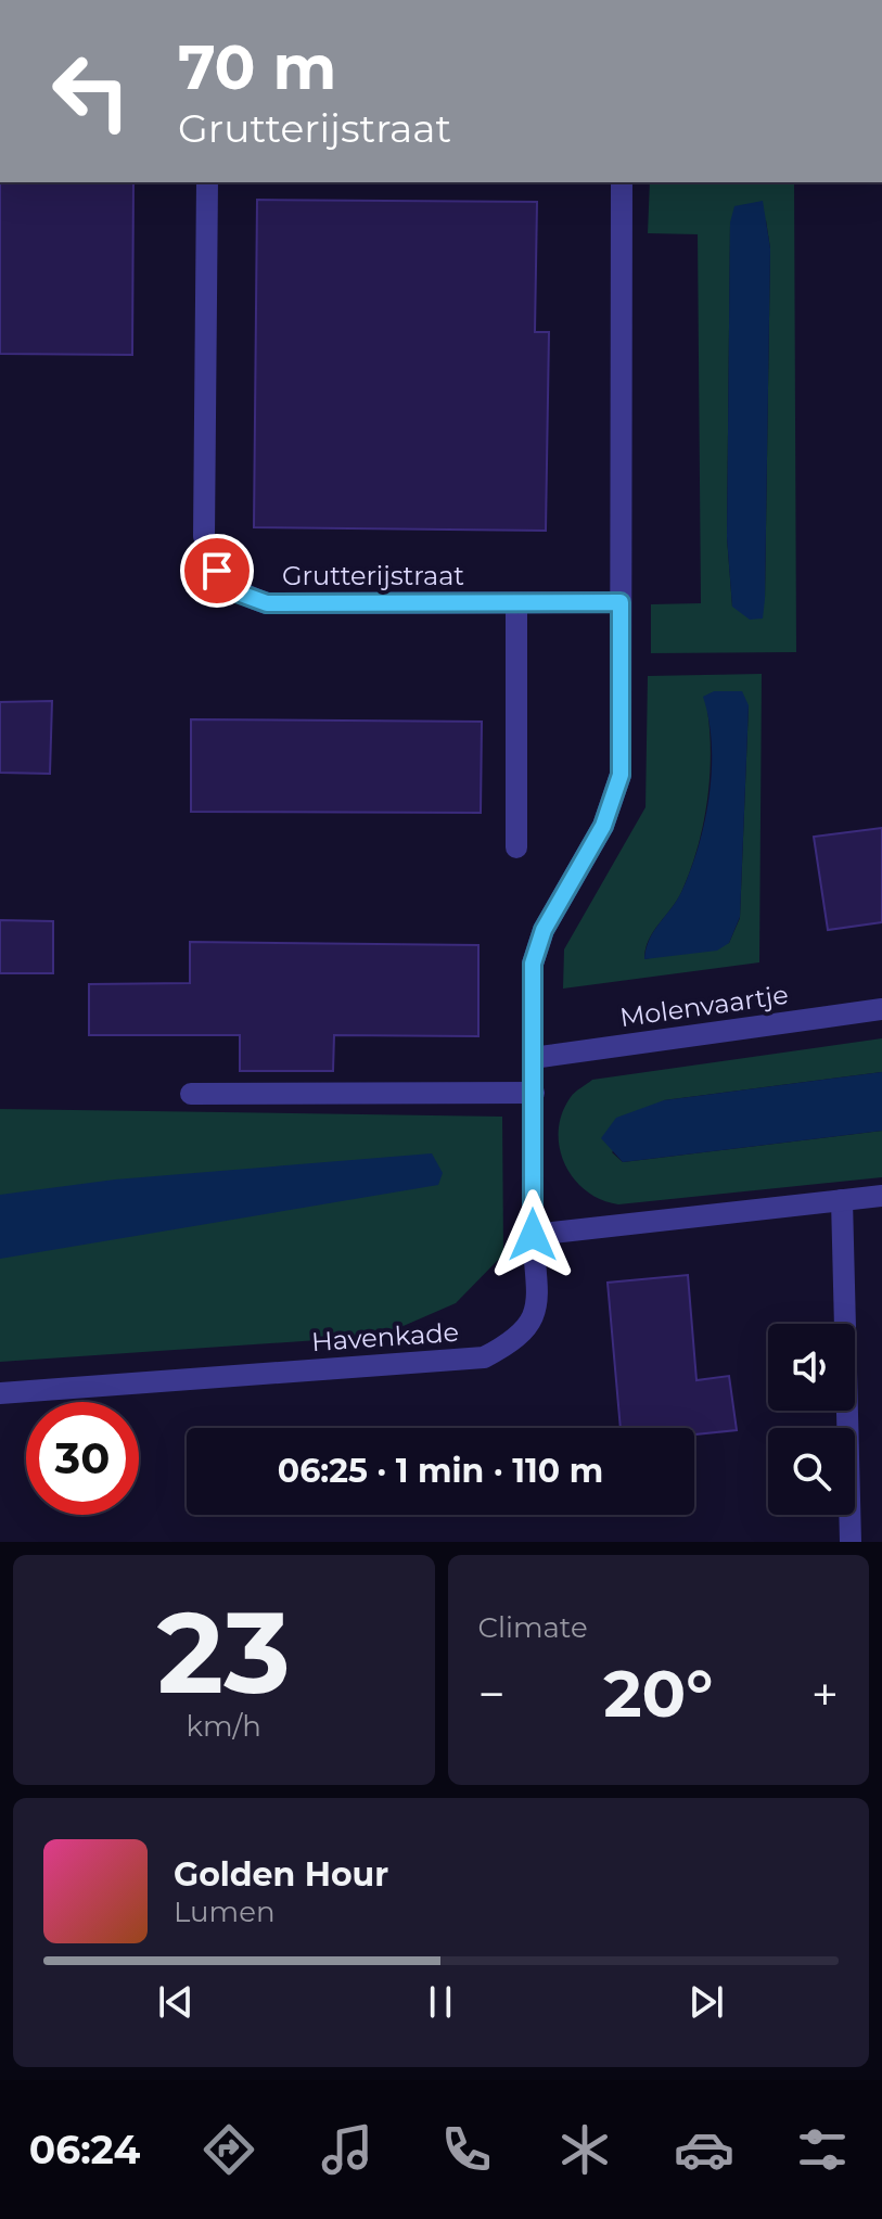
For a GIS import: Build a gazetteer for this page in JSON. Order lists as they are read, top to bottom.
{
  "streets": {
    "street": ["Grutterijstraat", "Molenvaartje", "Havenkade"]
  },
  "page": {
    "turn": ["70 m", "Grutterijstraat"],
    "limit": "30",
    "trip": "06:25 · 1 min · 110 m",
    "tile": [
      ["23", "km/h"],
      "Climate"
    ],
    "heat": ["−", "20°", "+"],
    "song": ["Golden Hour", "Lumen"],
    "tabs": "06:24"
  }
}
